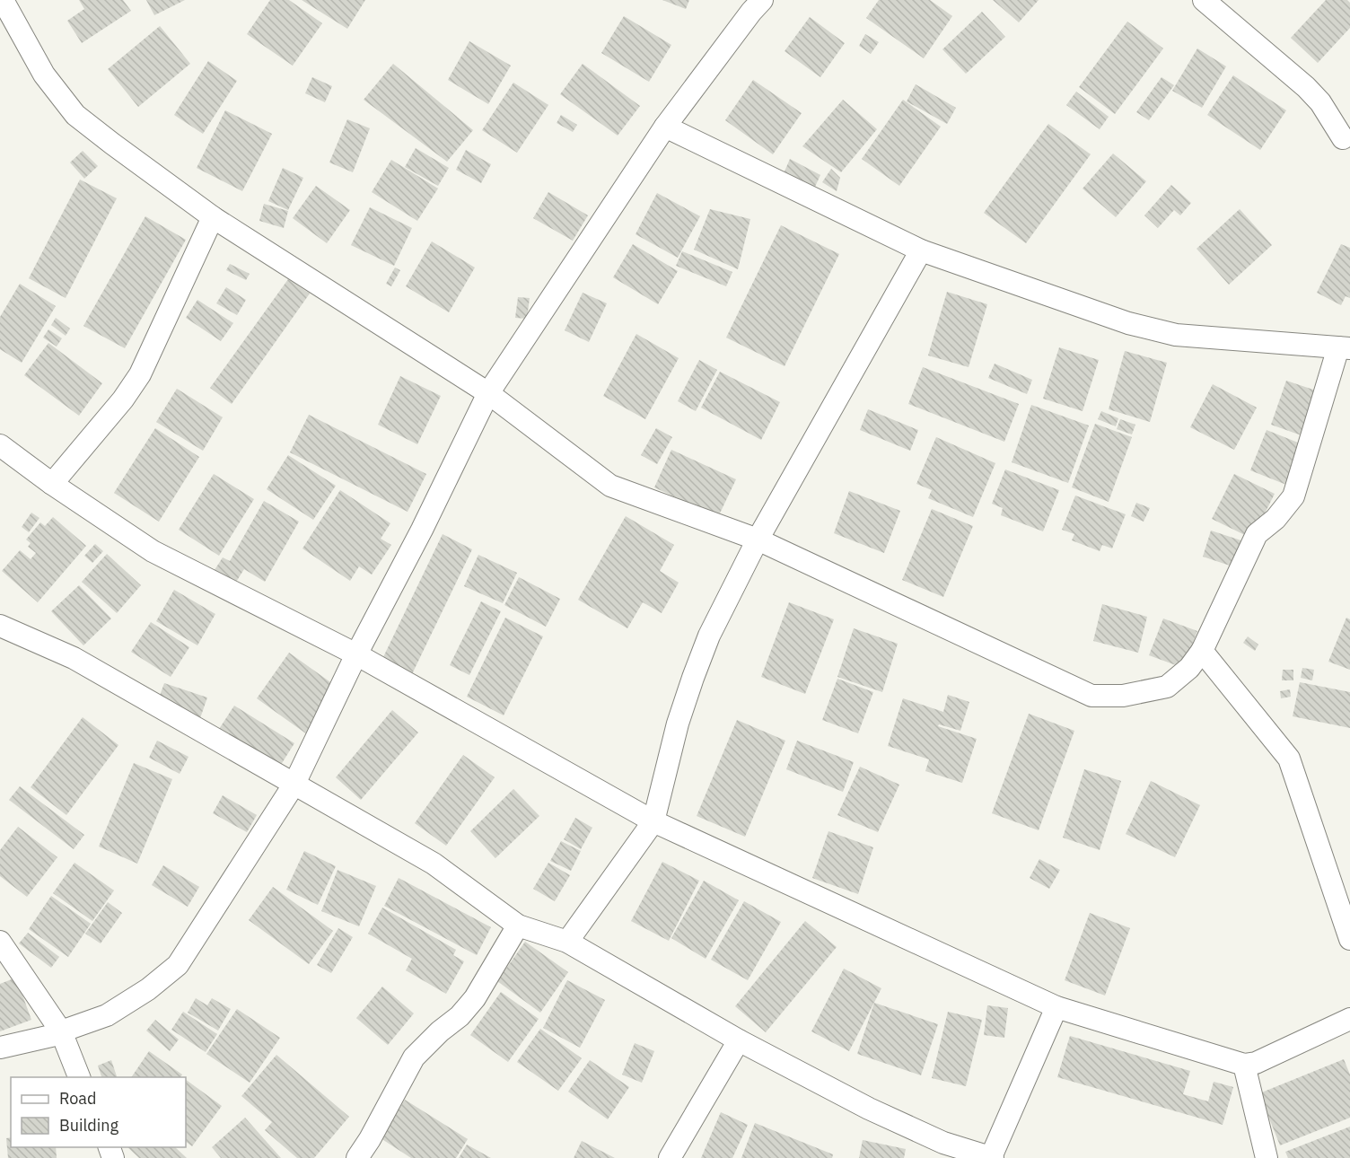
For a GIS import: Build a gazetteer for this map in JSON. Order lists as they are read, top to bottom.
{
  "legend": ["Road", "Building"]
}
